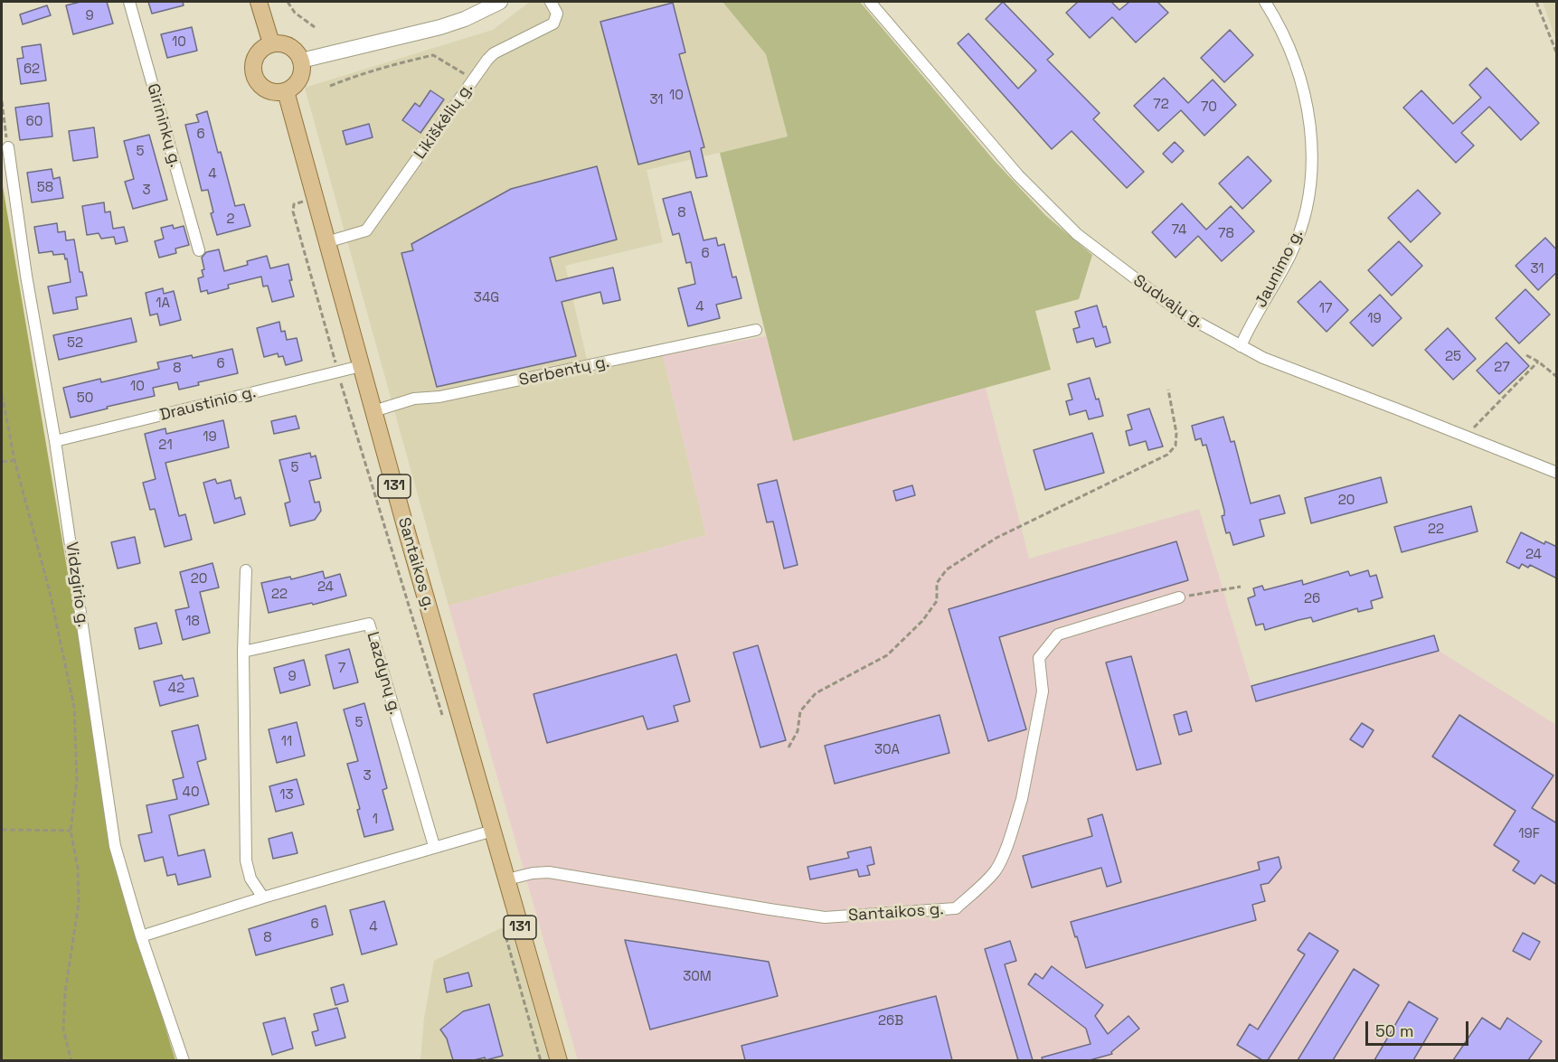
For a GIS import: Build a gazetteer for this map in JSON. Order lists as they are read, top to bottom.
{
  "streets": {
    "main road": ["131", "Santaikos g."],
    "street": [
      "Likiškėlių g.",
      "Girininkų g.",
      "Jaunimo g.",
      "Sudvajų g.",
      "Serbentų g.",
      "Draustinio g.",
      "Vidzgirio g.",
      "Lazdynų g."
    ]
  },
  "crossings": [
    ["Likiškėlių g.", "Santaikos g."],
    ["Jaunimo g.", "Sudvajų g."],
    ["Serbentų g.", "Santaikos g."],
    ["Draustinio g.", "Santaikos g."],
    ["Draustinio g.", "Vidzgirio g."]
  ],
  "house_numbers": [
    "9",
    "10",
    "62",
    "10",
    "31",
    "72",
    "70",
    "60",
    "6",
    "5",
    "4",
    "58",
    "3",
    "8",
    "2",
    "74",
    "78",
    "6",
    "31",
    "34G",
    "1A",
    "4",
    "17",
    "19",
    "52",
    "25",
    "6",
    "27",
    "8",
    "10",
    "50",
    "19",
    "21",
    "5",
    "20",
    "22",
    "24",
    "20",
    "24",
    "22",
    "26",
    "18",
    "7",
    "9",
    "42",
    "5",
    "11",
    "30A",
    "3",
    "40",
    "13",
    "1",
    "19F",
    "6",
    "4",
    "8",
    "30M",
    "26B"
  ],
  "scale_bar": "50 m"
}
